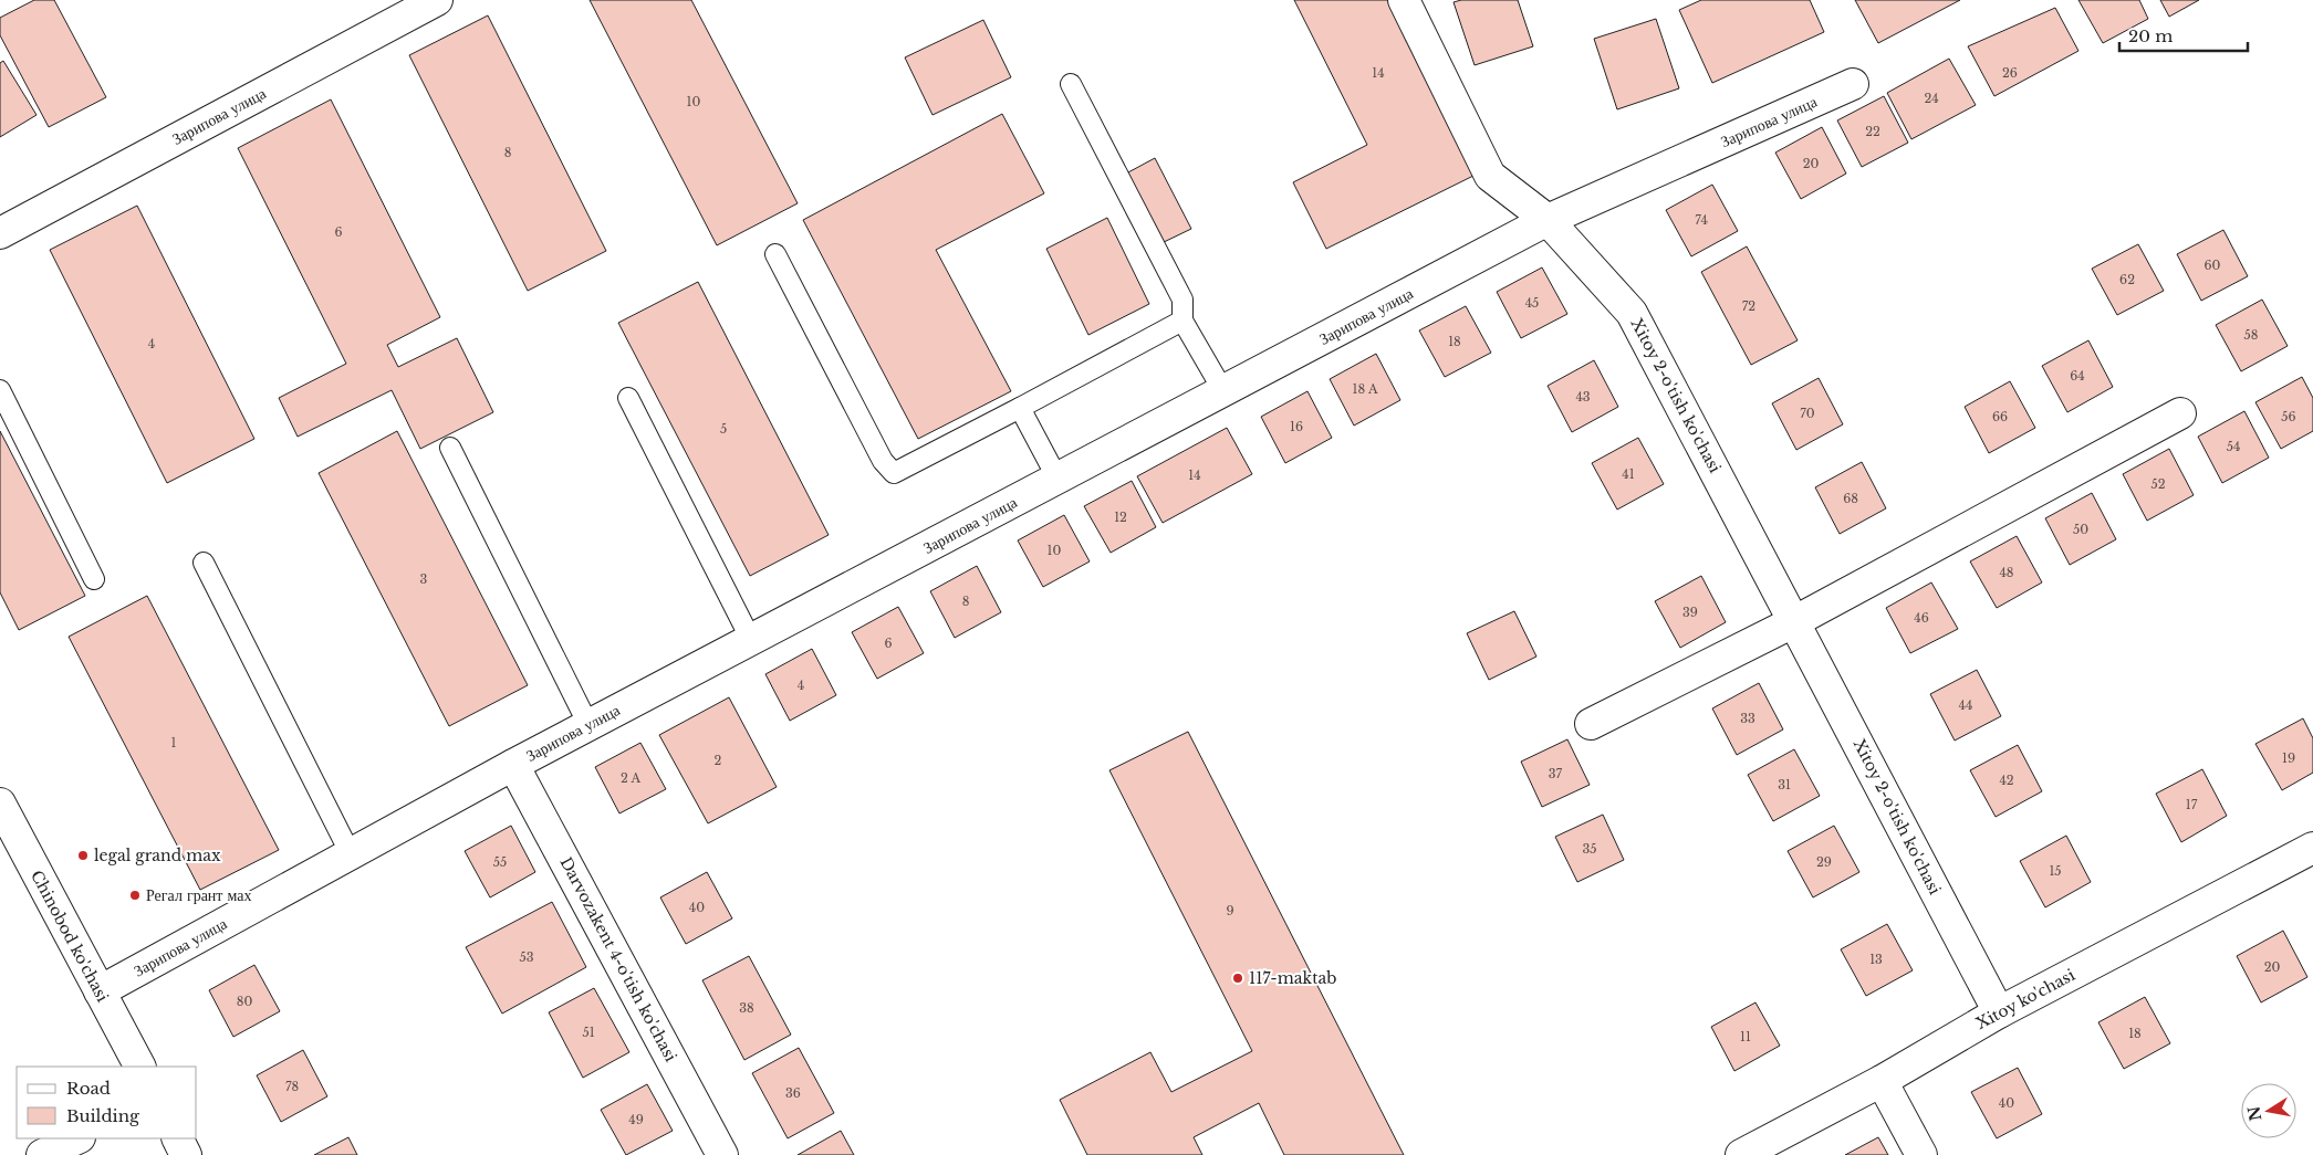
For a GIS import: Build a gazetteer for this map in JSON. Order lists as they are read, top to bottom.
{
  "streets": {
    "street": [
      "Зарипова улица",
      "Xitoy 2-o'tish ko'chasi",
      "Chinobod ko'chasi",
      "Darvozakent 4-o'tish ko'chasi",
      "Xitoy ko'chasi"
    ]
  },
  "crossings": [
    ["Зарипова улица", "Xitoy 2-o'tish ko'chasi"],
    ["Зарипова улица", "Chinobod ko'chasi"],
    ["Зарипова улица", "Darvozakent 4-o'tish ko'chasi"],
    ["Xitoy 2-o'tish ko'chasi", "Xitoy ko'chasi"]
  ],
  "places": ["legal grand max", "Регал грант мах", "117-maktab"],
  "house_numbers": [
    "14",
    "26",
    "24",
    "10",
    "22",
    "8",
    "20",
    "74",
    "6",
    "60",
    "62",
    "45",
    "72",
    "58",
    "18",
    "4",
    "64",
    "18 A",
    "43",
    "70",
    "66",
    "56",
    "16",
    "5",
    "54",
    "41",
    "14",
    "52",
    "68",
    "12",
    "50",
    "10",
    "48",
    "3",
    "8",
    "39",
    "46",
    "6",
    "4",
    "44",
    "33",
    "1",
    "19",
    "2",
    "37",
    "2 A",
    "42",
    "31",
    "17",
    "35",
    "55",
    "29",
    "15",
    "40",
    "9",
    "53",
    "13",
    "20",
    "80",
    "38",
    "51",
    "18",
    "11",
    "78",
    "36",
    "40",
    "49"
  ],
  "legend": ["Road", "Building"],
  "scale_bar": "20 m",
  "north": "left"
}
